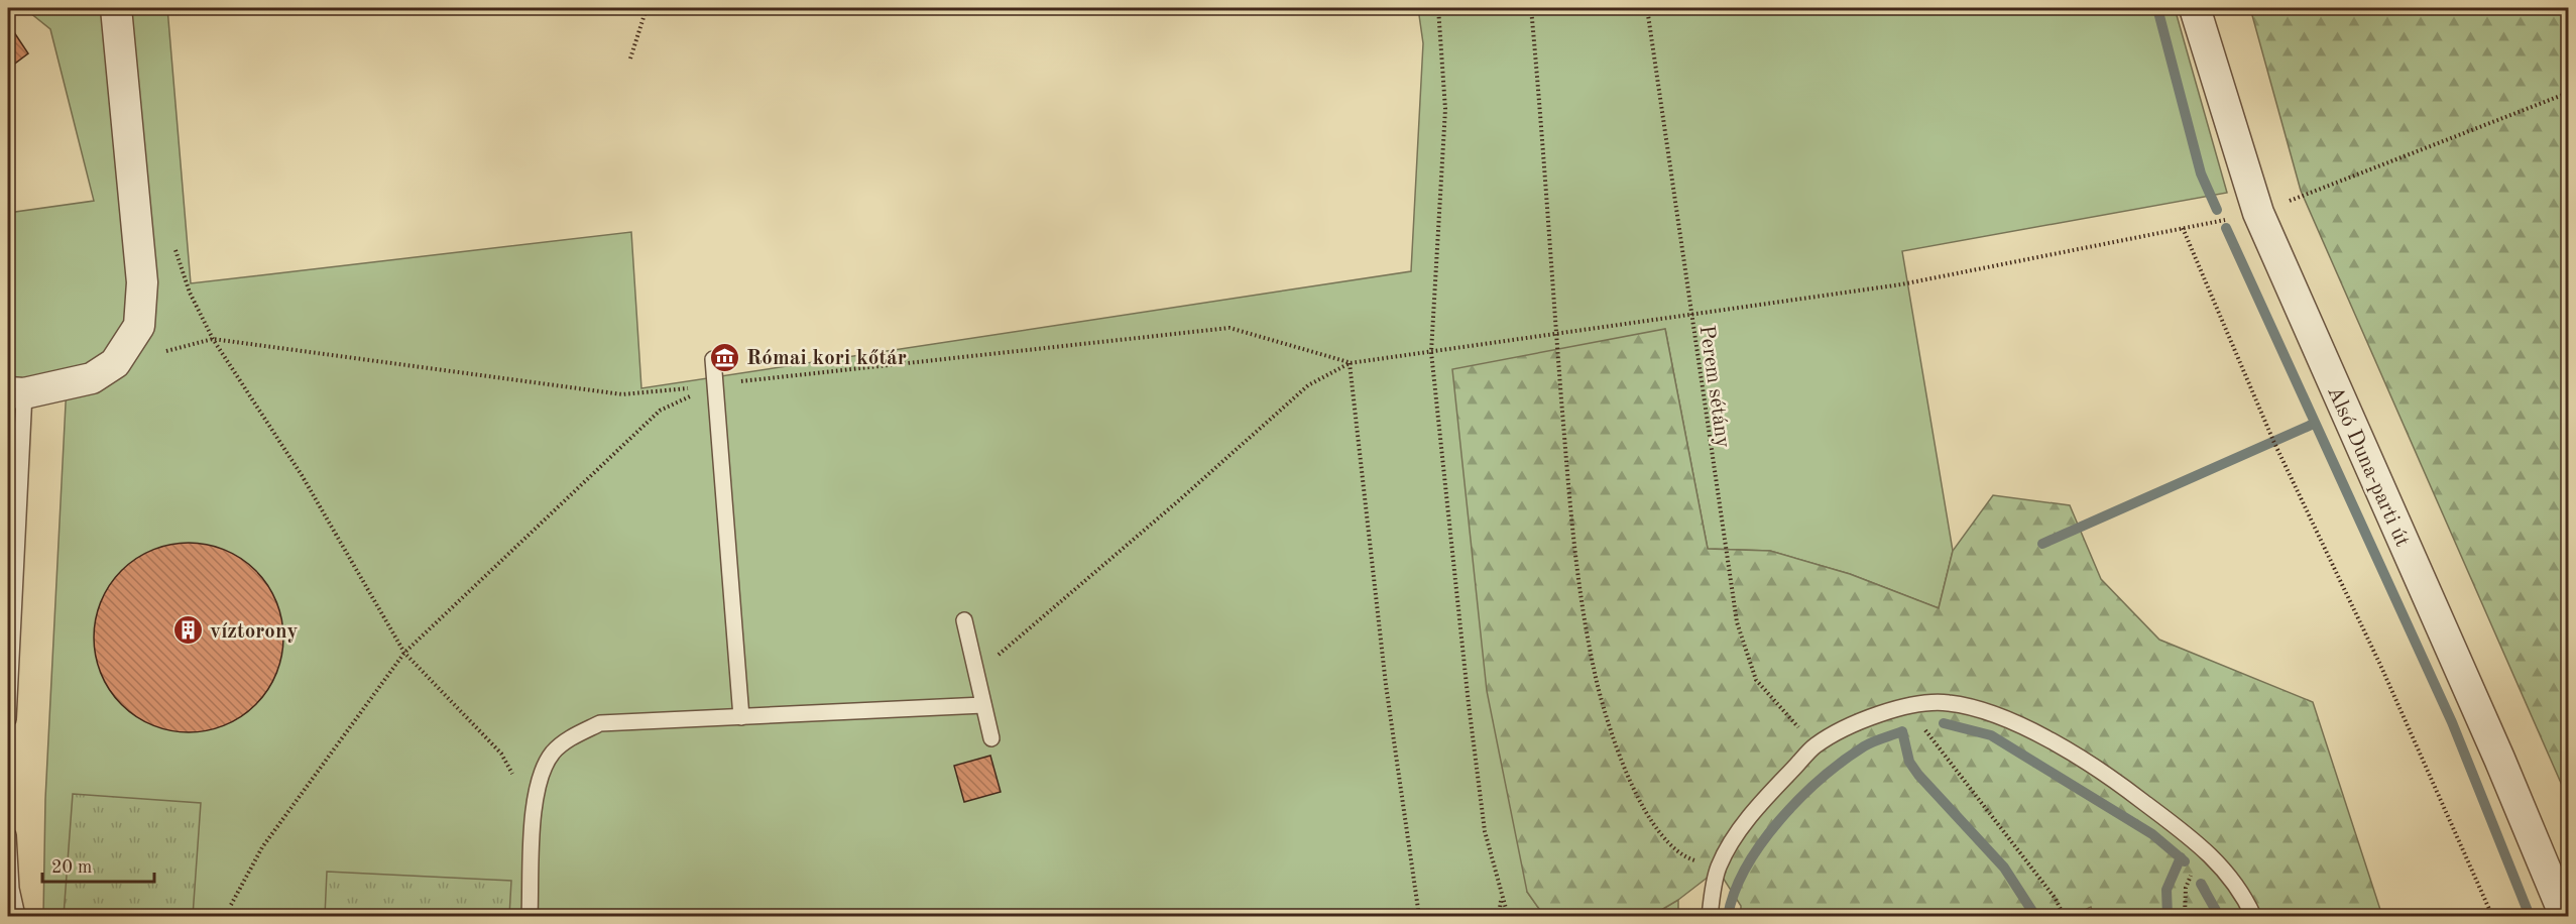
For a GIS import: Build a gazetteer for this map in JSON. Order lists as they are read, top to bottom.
{
  "streets": {
    "street": ["Alsó Duna-parti út"],
    "path": ["Perem sétány"]
  },
  "places": {
    "museum": ["Római kori kőtár"],
    "building": ["víztorony"]
  },
  "scale_bar": "20 m"
}
